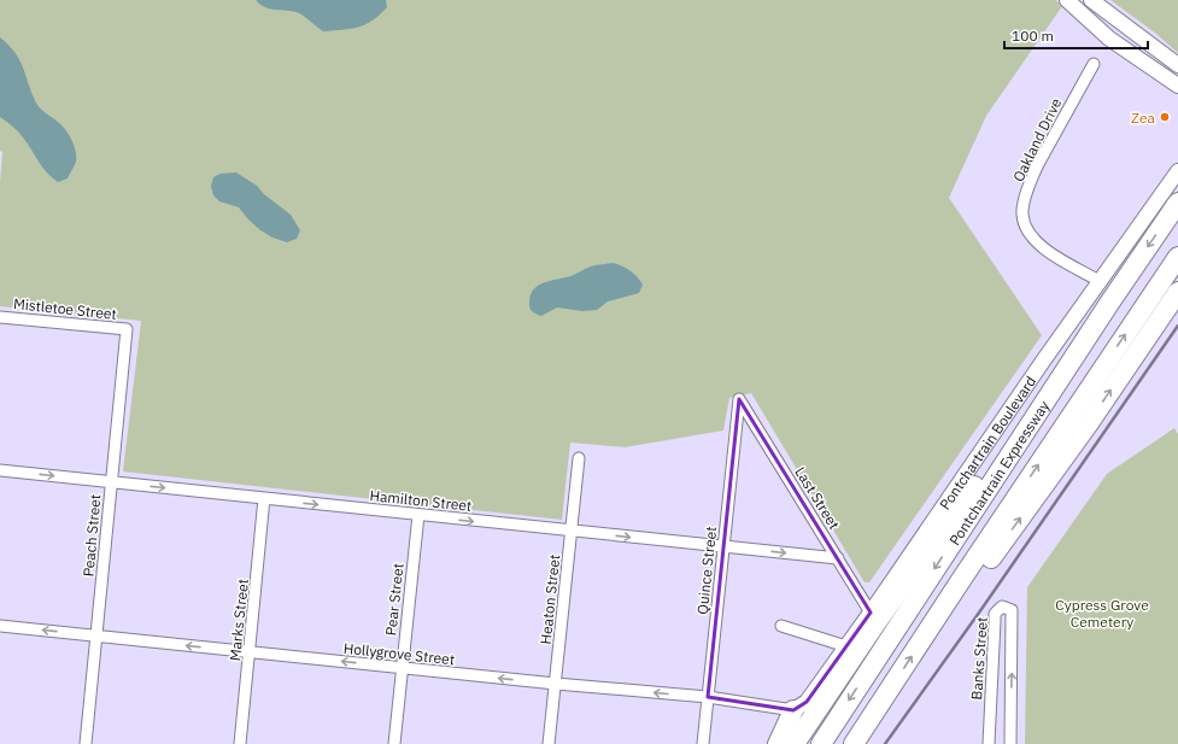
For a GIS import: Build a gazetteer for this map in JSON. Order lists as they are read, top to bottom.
{
  "streets": {
    "highway": ["Pontchartrain Expressway"],
    "street": [
      "Oakland Drive",
      "Mistletoe Street",
      "Pontchartrain Boulevard",
      "Last Street",
      "Hamilton Street",
      "Peach Street",
      "Quince Street",
      "Pear Street",
      "Heaton Street",
      "Marks Street",
      "Hollygrove Street",
      "Banks Street"
    ]
  },
  "crossings": [
    ["Oakland Drive", "Pontchartrain Boulevard"],
    ["Mistletoe Street", "Peach Street"],
    ["Pontchartrain Boulevard", "Last Street"],
    ["Pontchartrain Boulevard", "Hollygrove Street"],
    ["Last Street", "Hamilton Street"],
    ["Last Street", "Quince Street"],
    ["Hamilton Street", "Peach Street"],
    ["Hamilton Street", "Quince Street"],
    ["Hamilton Street", "Pear Street"],
    ["Hamilton Street", "Heaton Street"],
    ["Hamilton Street", "Marks Street"],
    ["Peach Street", "Hollygrove Street"],
    ["Quince Street", "Hollygrove Street"],
    ["Pear Street", "Hollygrove Street"],
    ["Heaton Street", "Hollygrove Street"],
    ["Marks Street", "Hollygrove Street"]
  ],
  "one_way": ["Hamilton Street", "Hollygrove Street"],
  "parks": ["Cypress Grove Cemetery"],
  "places": ["Zea"],
  "scale_bar": "100 m"
}
